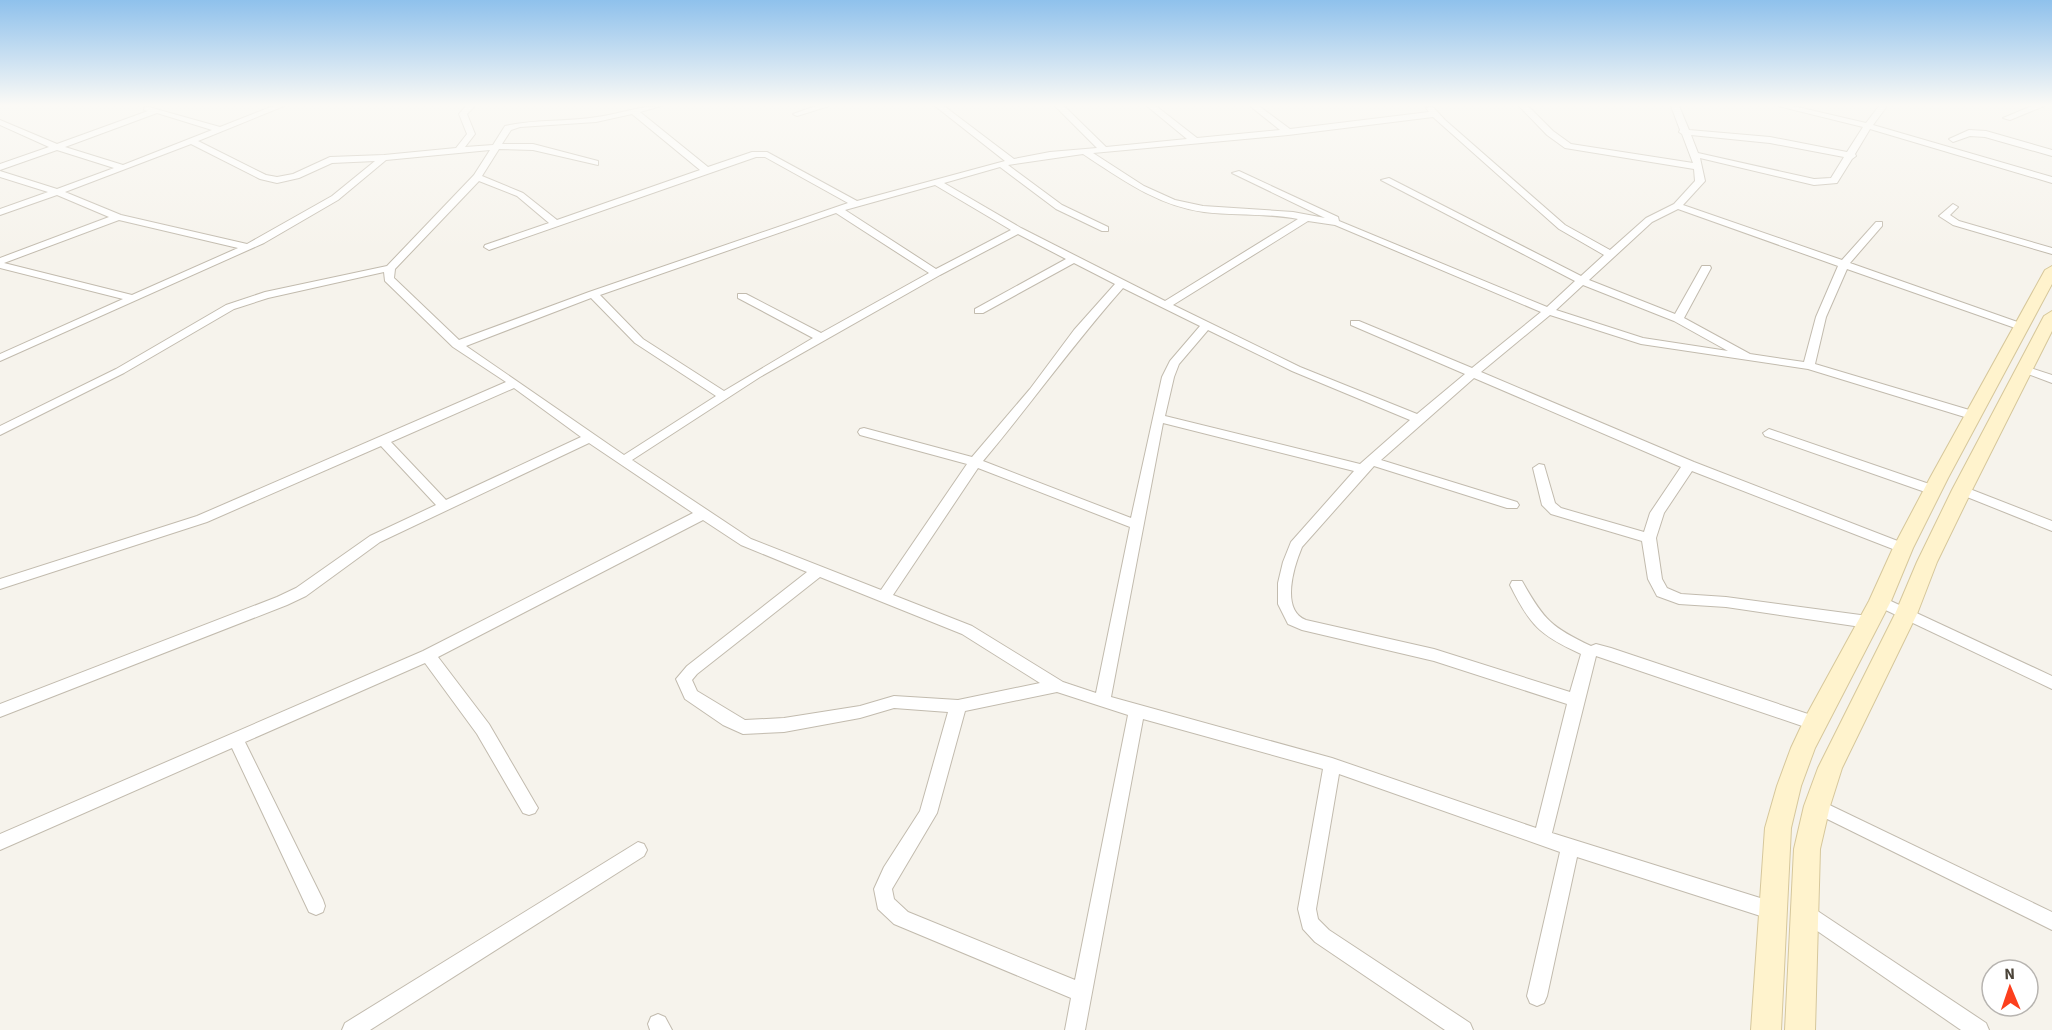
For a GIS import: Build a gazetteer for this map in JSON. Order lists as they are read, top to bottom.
{
  "north": "top"
}
